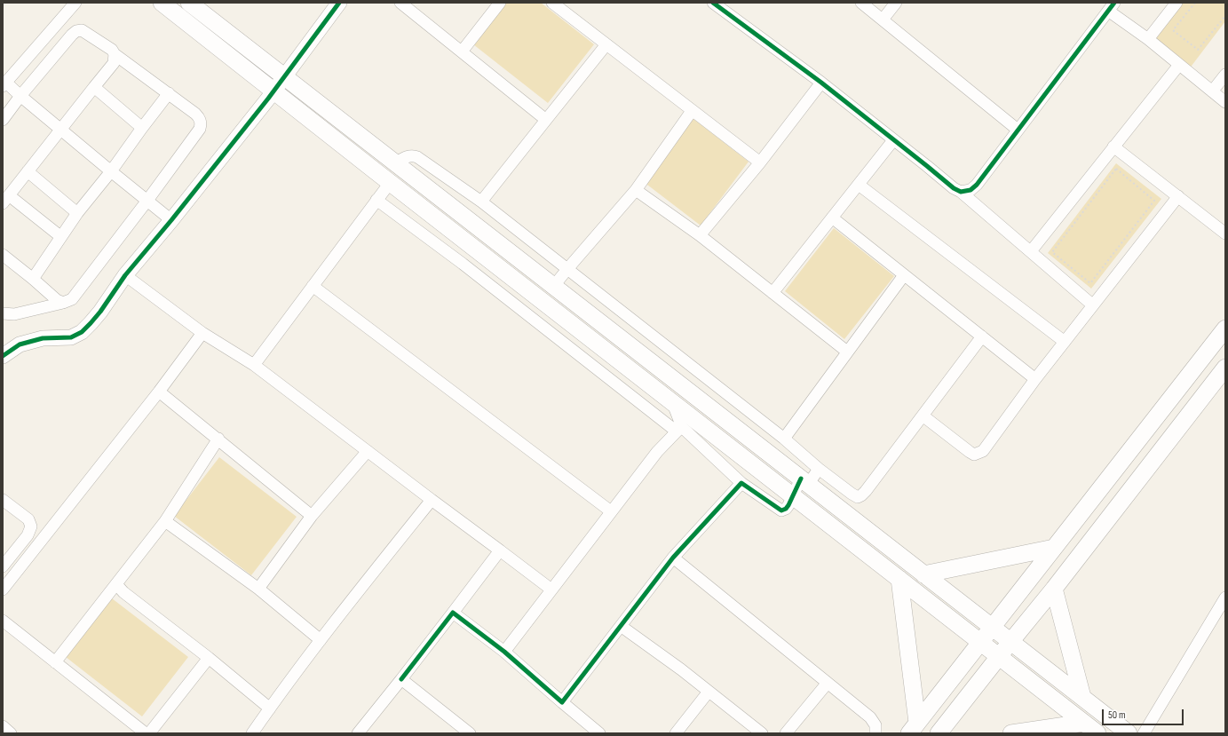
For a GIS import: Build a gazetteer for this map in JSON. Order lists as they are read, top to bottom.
{
  "scale_bar": "50 m"
}
